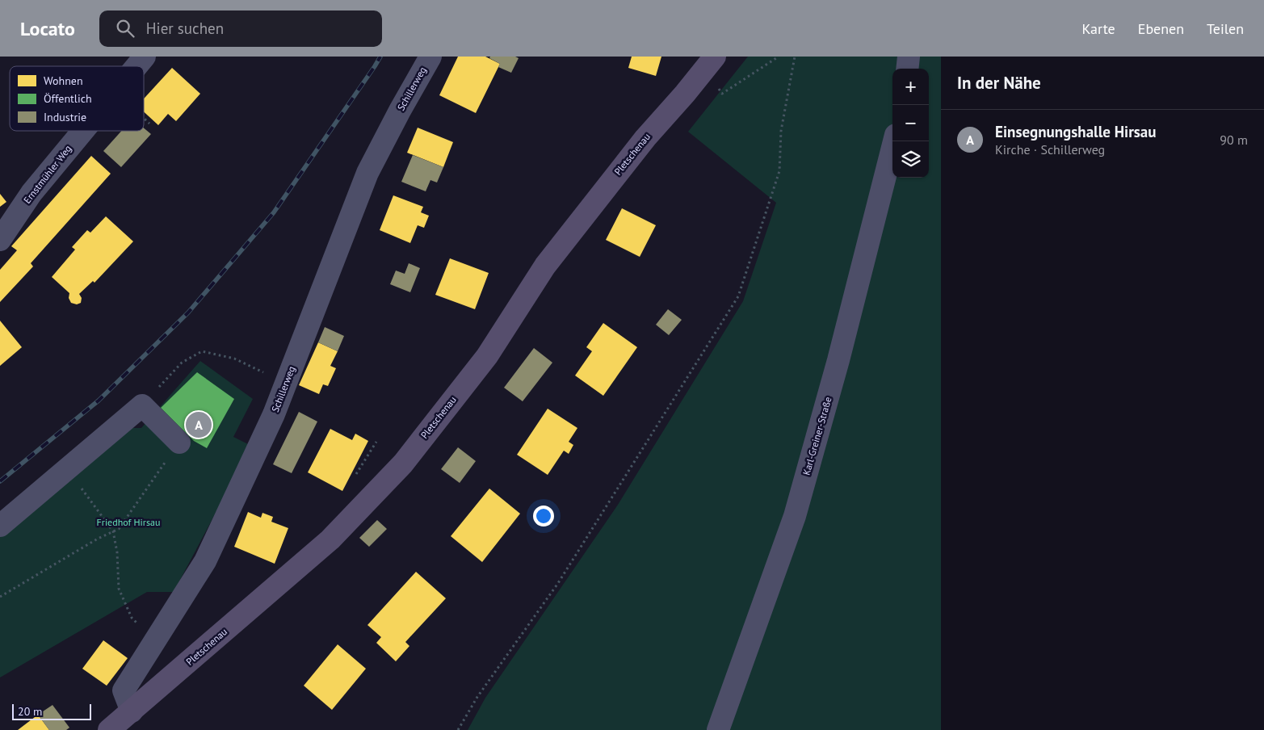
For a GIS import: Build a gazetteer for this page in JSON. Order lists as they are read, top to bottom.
{
  "streets": {
    "main road": ["Pletschenau"],
    "street": ["Schillerweg", "Ernstmühler Weg", "Karl-Greiner-Straße"]
  },
  "crossings": [
    ["Schillerweg", "Pletschenau"]
  ],
  "parks": ["Friedhof Hirsau"],
  "legend": ["Wohnen", "Öffentlich", "Industrie"],
  "scale_bar": "20 m",
  "page": {
    "header": "Locato",
    "search": "Hier suchen",
    "nav": ["Karte", "Ebenen", "Teilen"],
    "heading": "In der Nähe",
    "map_buttons": ["+", "−"],
    "list": [
      {
        "mark": "A",
        "name": "Einsegnungshalle Hirsau",
        "note": "Kirche · Schillerweg",
        "value": "90 m"
      }
    ],
    "pins": "A",
    "scale": "20 m"
  }
}
